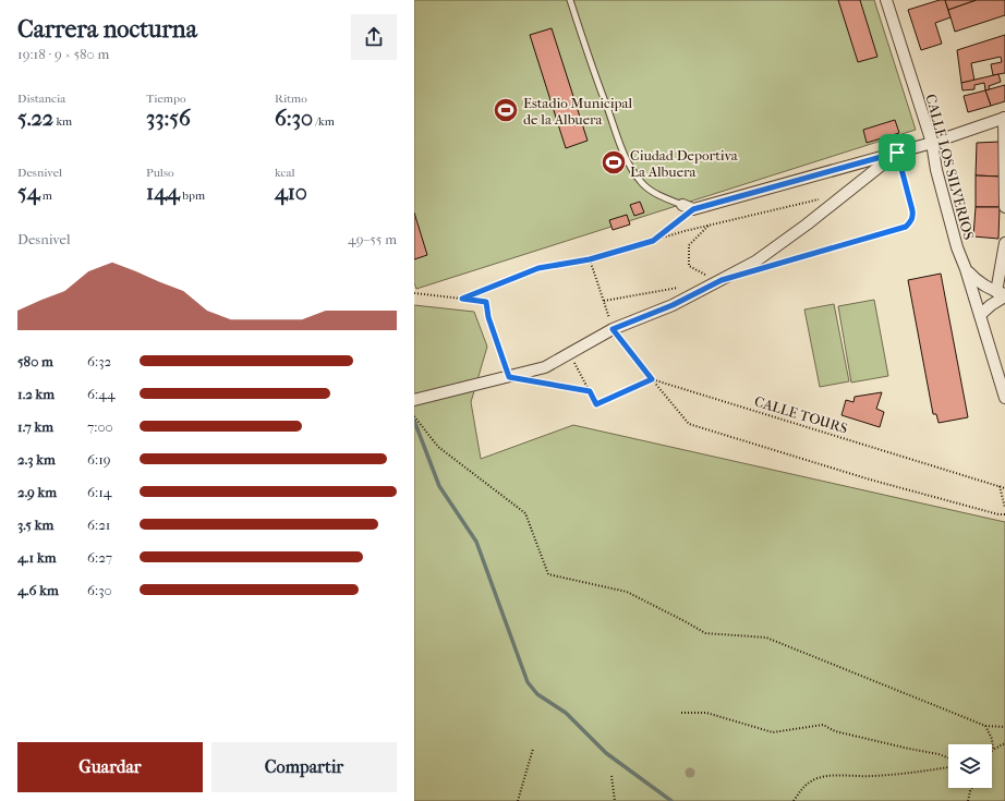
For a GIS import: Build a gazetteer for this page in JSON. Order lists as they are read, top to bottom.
{
  "streets": {
    "street": ["CALLE LOS SILVERIOS"],
    "path": ["CALLE TOURS"]
  },
  "places": {
    "sports": ["Estadio Municipal de la Albuera", "Ciudad Deportiva La Albuera"]
  },
  "page": {
    "heading": ["Carrera nocturna", "19:18 · 9 × 580 m"],
    "stats": [
      ["Distancia", "5.22 km"],
      ["Tiempo", "33:56"],
      ["Ritmo", "6:30 /km"],
      ["Desnivel", "54 m"],
      ["Pulso", "144 bpm"],
      ["kcal", "410"]
    ],
    "chart": ["Desnivel", "49–55 m"],
    "list": [
      {
        "name": "580 m",
        "note": "6:32"
      },
      {
        "name": "1.2 km",
        "note": "6:44"
      },
      {
        "name": "1.7 km",
        "note": "7:00"
      },
      {
        "name": "2.3 km",
        "note": "6:19"
      },
      {
        "name": "2.9 km",
        "note": "6:14"
      },
      {
        "name": "3.5 km",
        "note": "6:21"
      },
      {
        "name": "4.1 km",
        "note": "6:27"
      },
      {
        "name": "4.6 km",
        "note": "6:30"
      }
    ],
    "buttons": ["Guardar", "Compartir"]
  }
}
